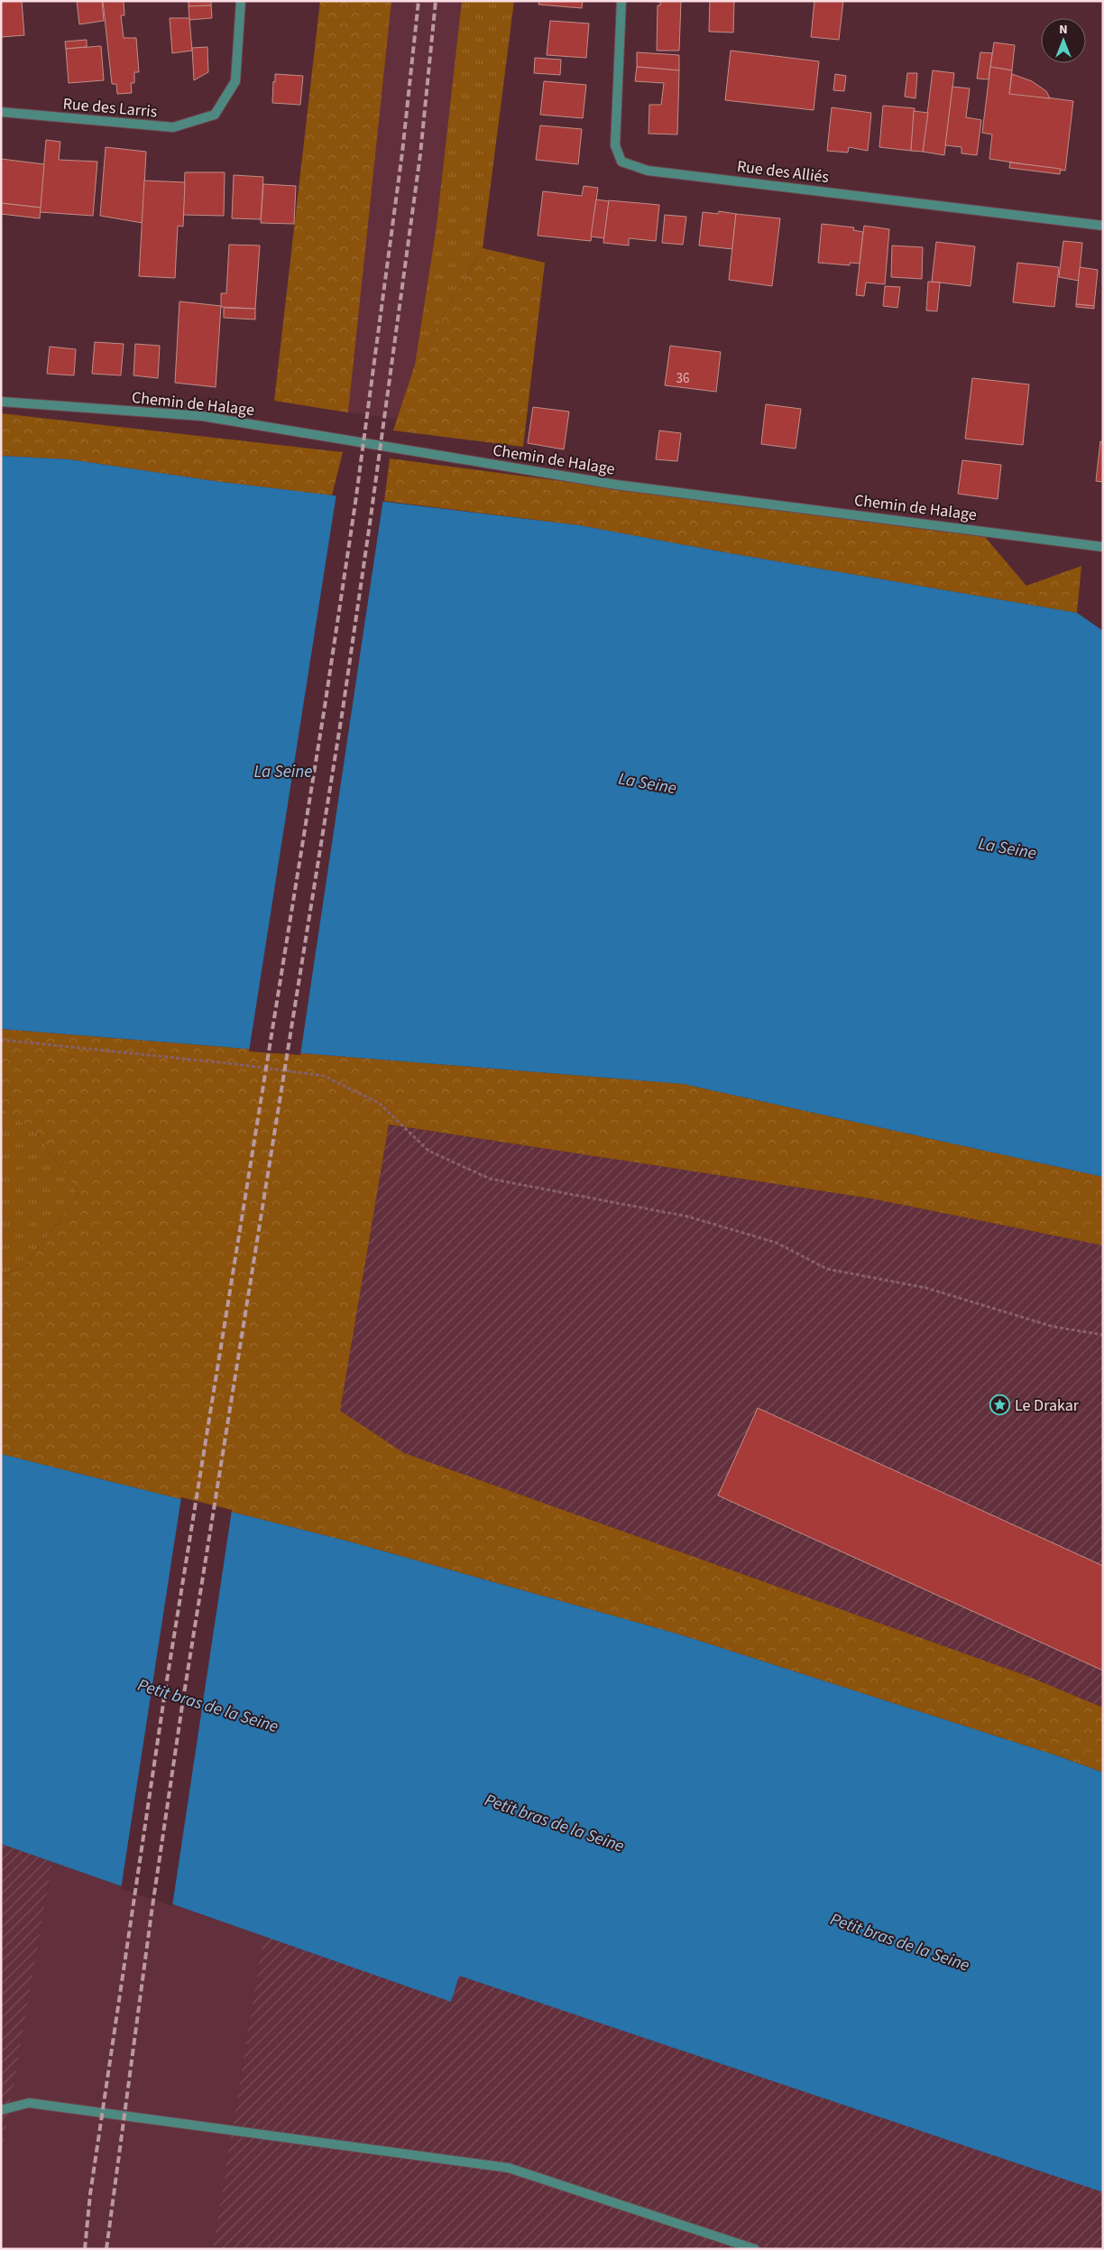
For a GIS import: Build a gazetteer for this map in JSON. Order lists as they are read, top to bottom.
{
  "streets": {
    "street": ["Rue des Larris", "Rue des Alliés", "Chemin de Halage"]
  },
  "water": ["La Seine", "Petit bras de la Seine"],
  "places": {
    "place": ["Le Drakar"]
  },
  "house_numbers": ["36"],
  "north": "top"
}
